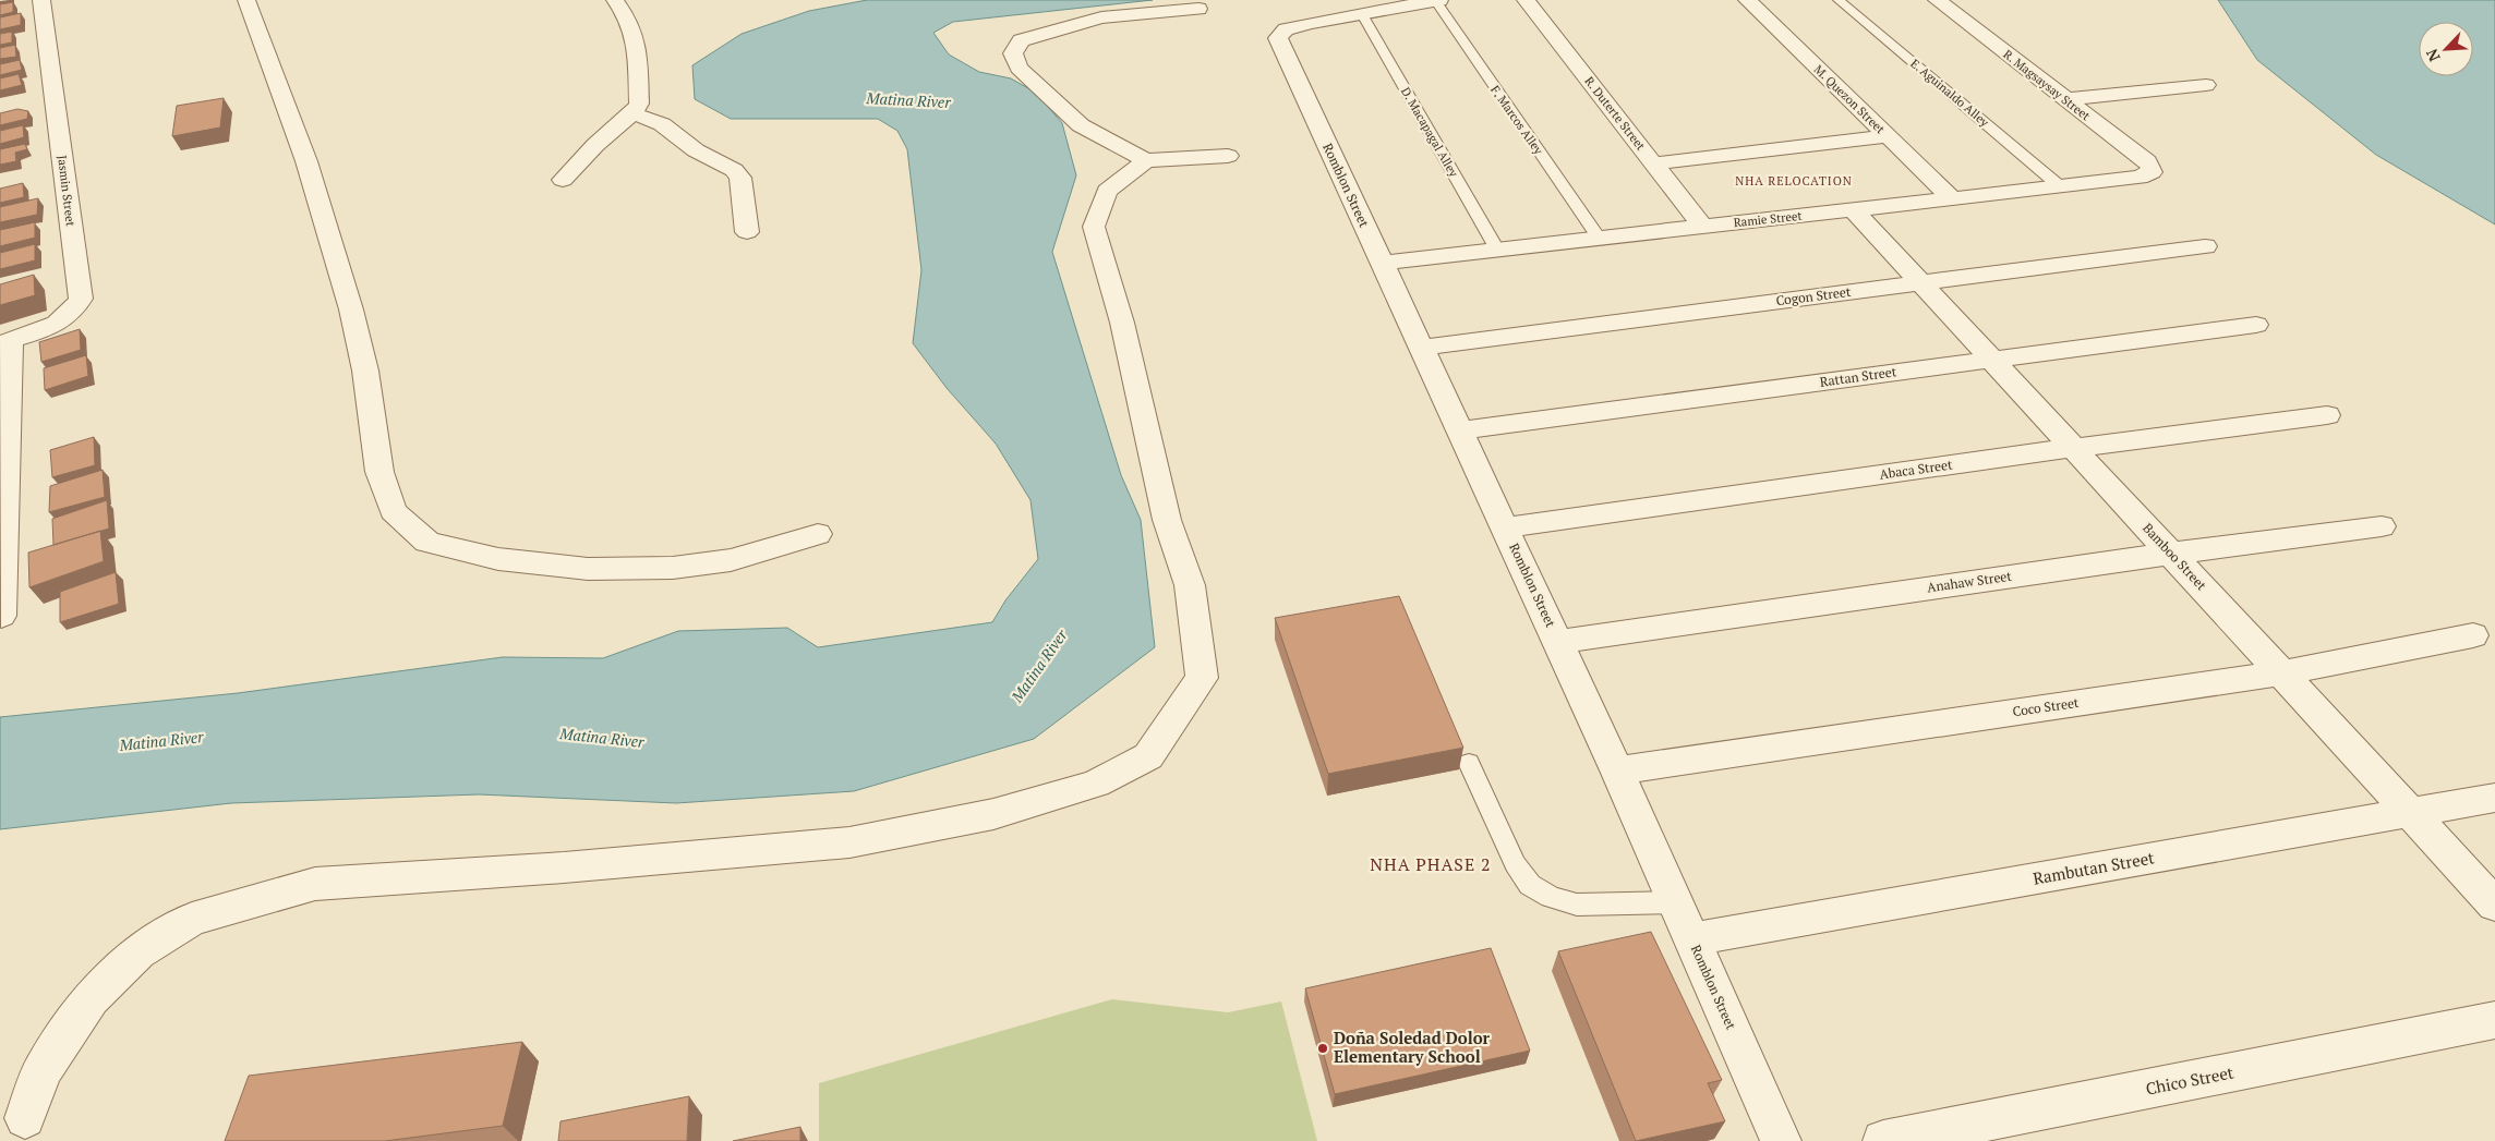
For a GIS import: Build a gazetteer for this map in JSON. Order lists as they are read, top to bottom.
{
  "streets": {
    "street": [
      "R. Magsaysay Street",
      "M. Quezon Street",
      "R. Duterte Street",
      "Romblon Street",
      "Jasmin Street",
      "Ramie Street",
      "Cogon Street",
      "Rattan Street",
      "Abaca Street",
      "Bamboo Street",
      "Anahaw Street",
      "Coco Street",
      "Rambutan Street",
      "Chico Street"
    ],
    "lane": ["E. Aguinaldo Alley", "F. Marcos Alley", "D. Macapagal Alley"]
  },
  "crossings": [
    ["R. Magsaysay Street", "Ramie Street"],
    ["E. Aguinaldo Alley", "Ramie Street"],
    ["M. Quezon Street", "Ramie Street"],
    ["R. Duterte Street", "Ramie Street"],
    ["F. Marcos Alley", "Ramie Street"],
    ["D. Macapagal Alley", "Romblon Street"],
    ["D. Macapagal Alley", "Ramie Street"],
    ["Romblon Street", "Ramie Street"],
    ["Romblon Street", "Cogon Street"],
    ["Romblon Street", "Rattan Street"],
    ["Romblon Street", "Abaca Street"],
    ["Romblon Street", "Anahaw Street"],
    ["Romblon Street", "Coco Street"],
    ["Romblon Street", "Rambutan Street"],
    ["Ramie Street", "Bamboo Street"],
    ["Cogon Street", "Bamboo Street"],
    ["Rattan Street", "Bamboo Street"],
    ["Abaca Street", "Bamboo Street"],
    ["Bamboo Street", "Anahaw Street"],
    ["Bamboo Street", "Coco Street"],
    ["Bamboo Street", "Rambutan Street"]
  ],
  "districts": ["NHA RELOCATION", "NHA PHASE 2"],
  "water": ["Matina River"],
  "places": ["Doña Soledad Dolor Elementary School"],
  "north": "bottom left"
}
